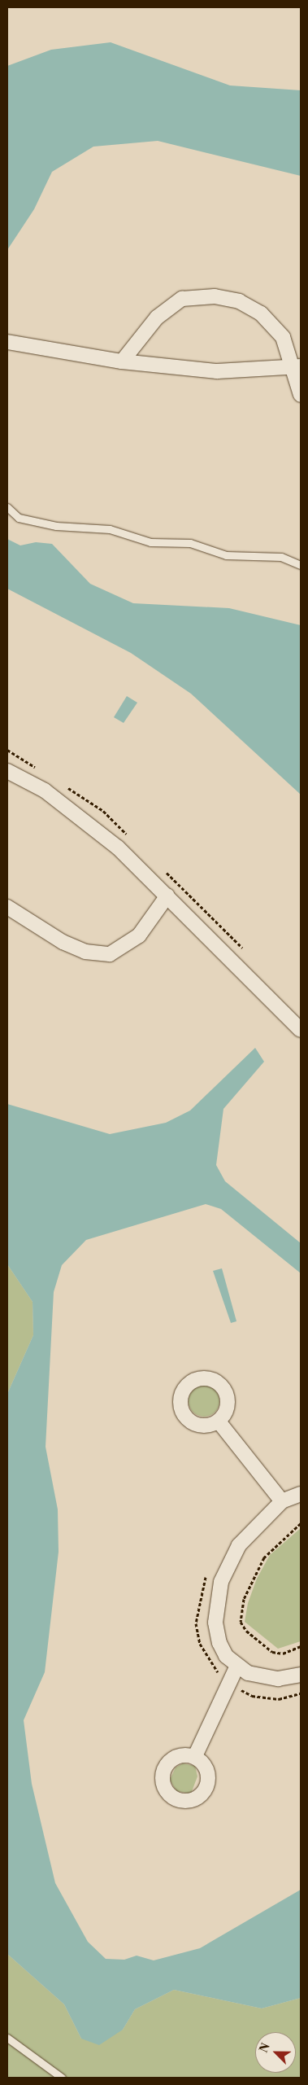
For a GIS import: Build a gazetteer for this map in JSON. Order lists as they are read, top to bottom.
{
  "north": "top left"
}
